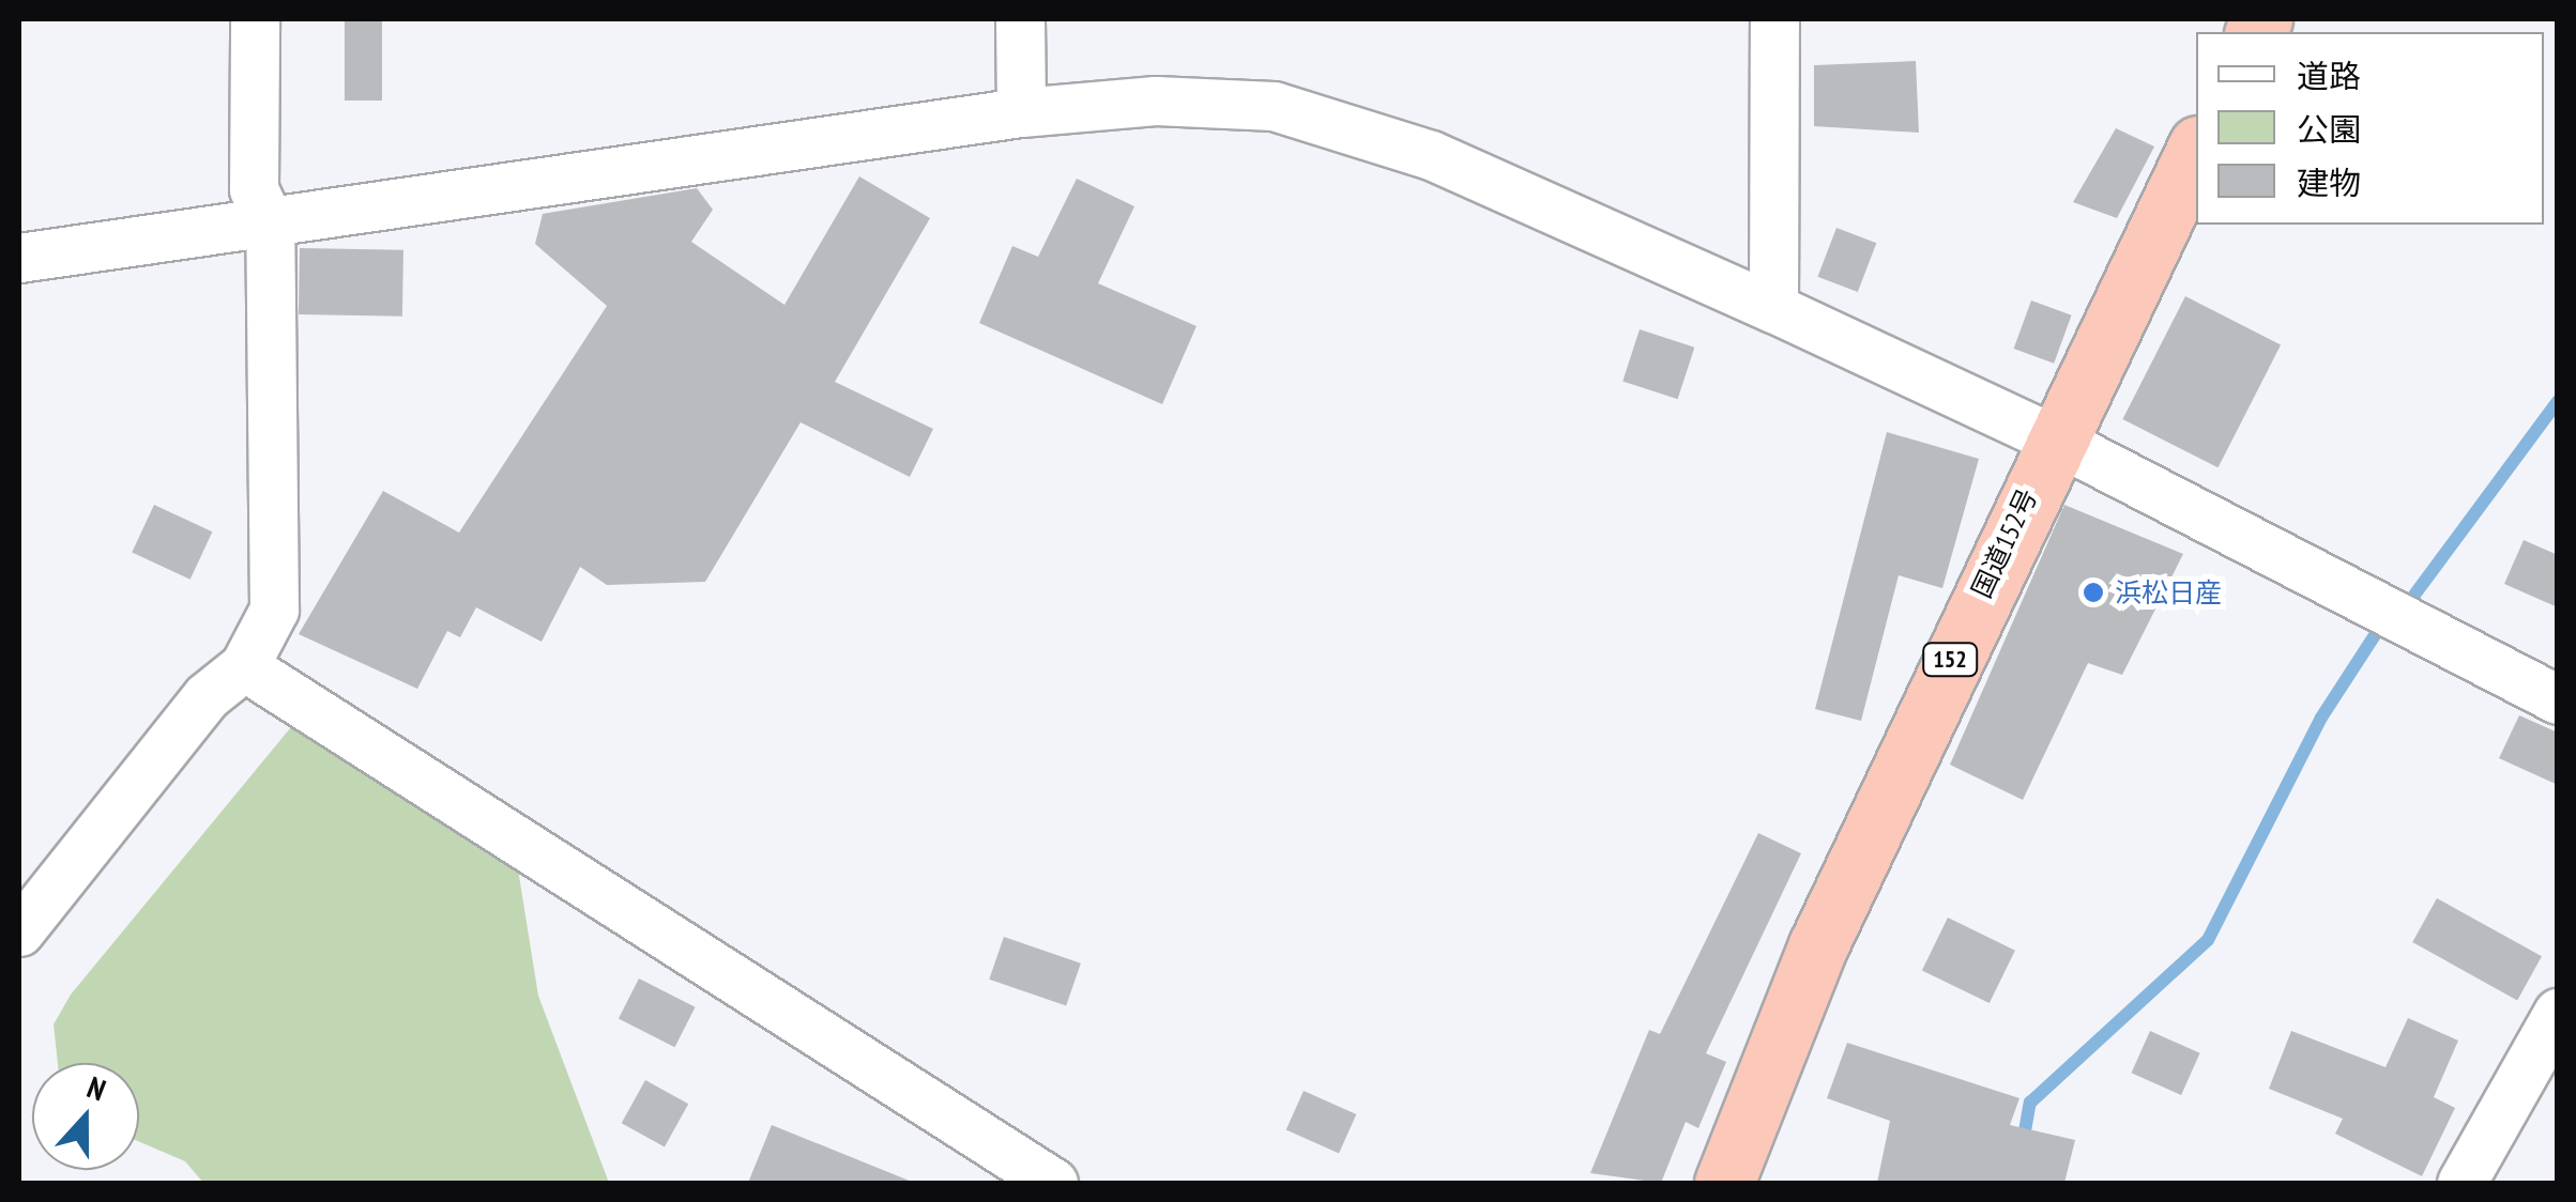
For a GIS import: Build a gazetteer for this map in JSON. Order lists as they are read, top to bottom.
{
  "streets": {
    "highway": ["国道152号", "152"]
  },
  "places": ["浜松日産"],
  "legend": ["道路", "公園", "建物"],
  "north": "top"
}
